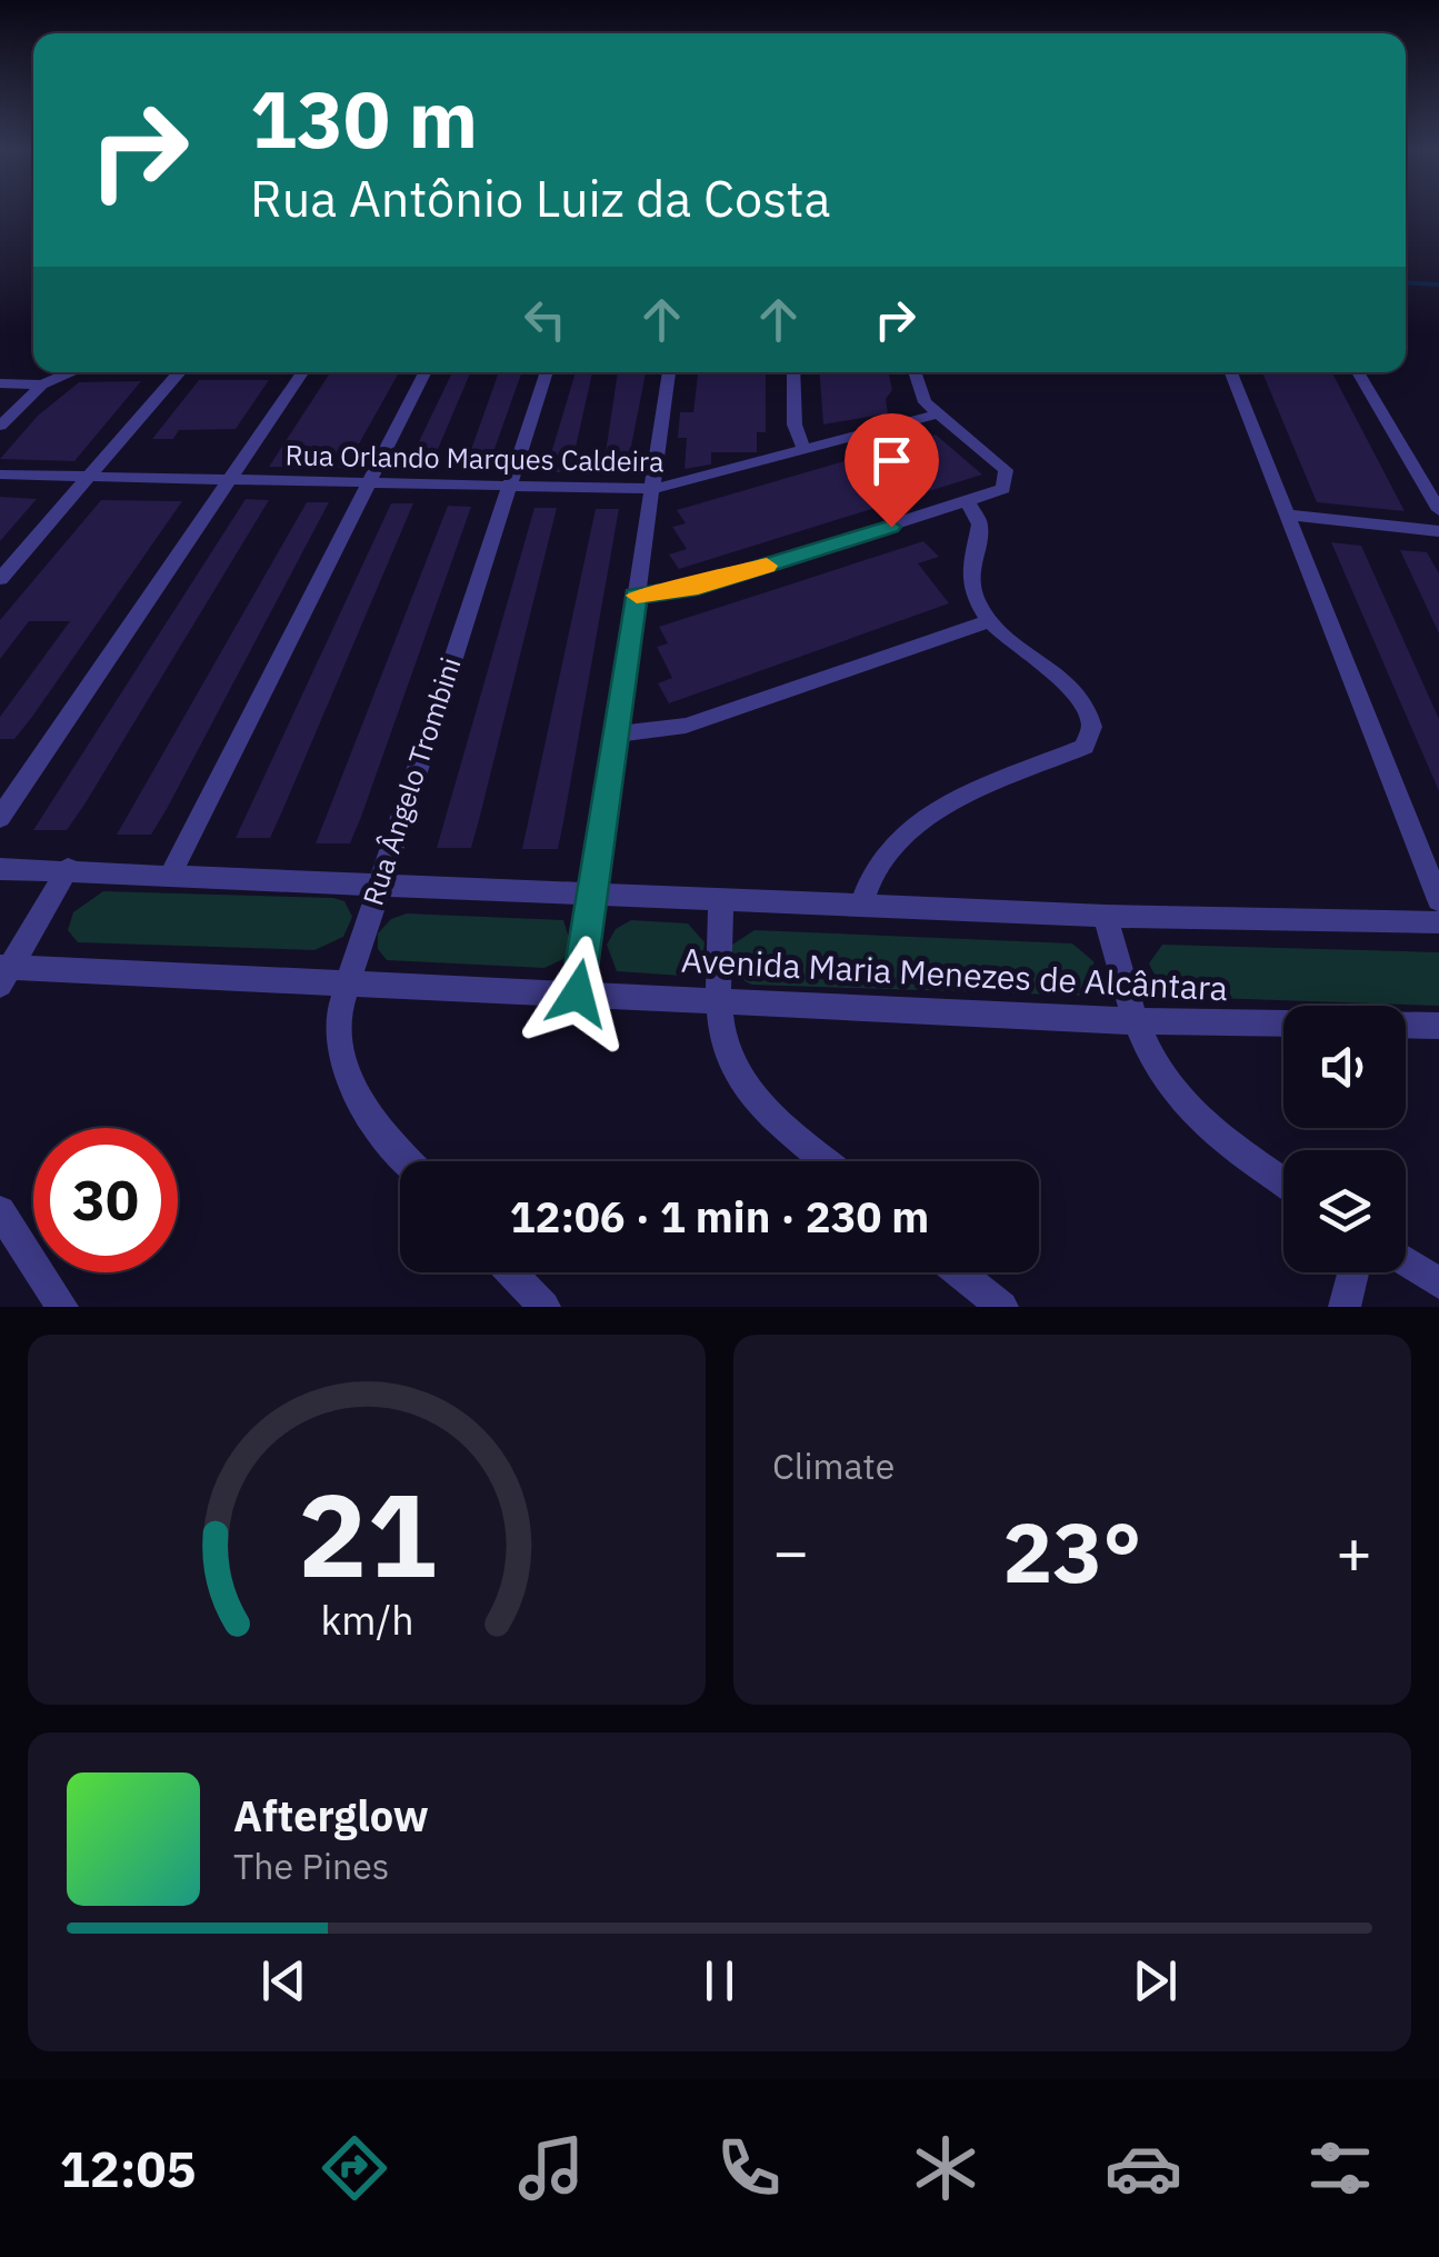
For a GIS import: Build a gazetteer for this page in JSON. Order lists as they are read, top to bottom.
{
  "streets": {
    "street": ["Rua Orlando Marques Caldeira", "Rua Ângelo Trombini", "Avenida Maria Menezes de Alcântara"]
  },
  "crossings": [
    ["Rua Orlando Marques Caldeira", "Rua Ângelo Trombini"],
    ["Rua Ângelo Trombini", "Avenida Maria Menezes de Alcântara"]
  ],
  "page": {
    "turn": ["130 m", "Rua Antônio Luiz da Costa"],
    "limit": "30",
    "trip": "12:06 · 1 min · 230 m",
    "tile": "Climate",
    "heat": ["−", "23°", "+"],
    "song": ["Afterglow", "The Pines"],
    "tabs": "12:05",
    "gauge": ["21", "km/h"]
  }
}
